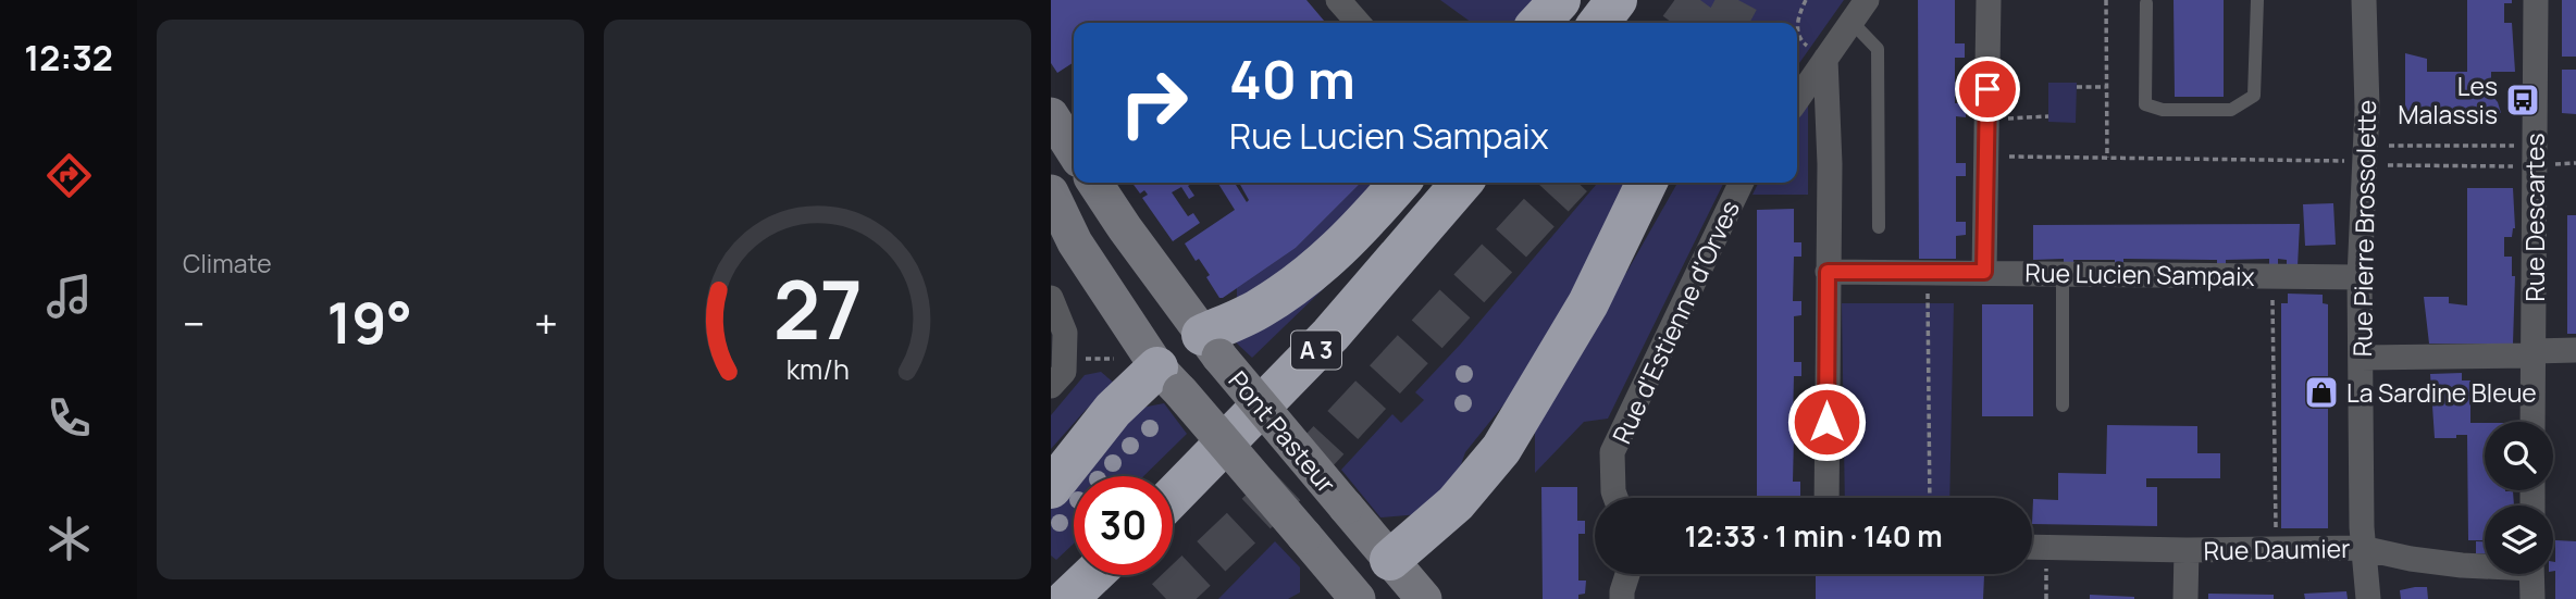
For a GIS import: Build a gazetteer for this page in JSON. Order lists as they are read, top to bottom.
{
  "streets": {
    "highway": ["A 3"],
    "main road": ["Pont Pasteur"],
    "street": [
      "Rue Descartes",
      "Rue Pierre Brossolette",
      "Rue Lucien Sampaix",
      "Rue d'Estienne d'Orves",
      "Rue Daumier"
    ]
  },
  "crossings": [
    ["Rue Pierre Brossolette", "Rue Lucien Sampaix"],
    ["Rue Pierre Brossolette", "Rue Daumier"]
  ],
  "places": {
    "bus stop": ["Les Malassis"],
    "shop": ["La Sardine Bleue"]
  },
  "page": {
    "tabs": "12:32",
    "tile": "Climate",
    "turn": ["40 m", "Rue Lucien Sampaix"],
    "heat": ["−", "19°", "+"],
    "limit": "30",
    "trip": "12:33 · 1 min · 140 m",
    "gauge": ["27", "km/h"]
  }
}
